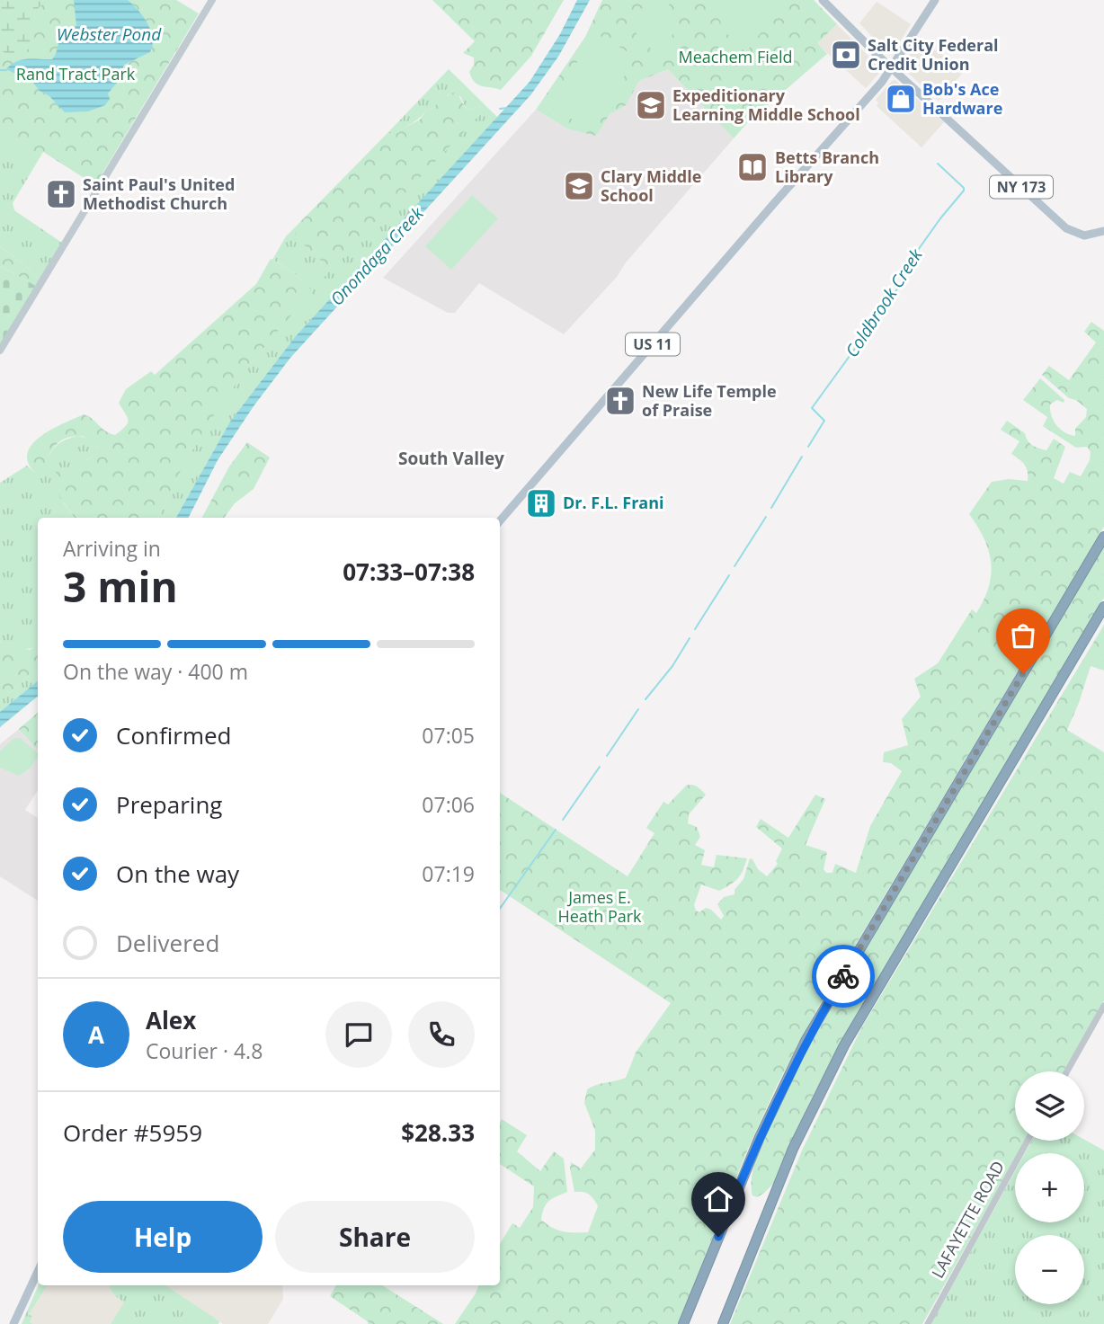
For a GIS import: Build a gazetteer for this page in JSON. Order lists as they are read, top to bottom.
{
  "streets": {
    "main road": ["NY 173", "US 11"],
    "street": ["LAFAYETTE ROAD"]
  },
  "crossings": [
    ["NY 173", "US 11"]
  ],
  "districts": ["South Valley"],
  "water": ["Webster Pond", "Onondaga Creek", "Coldbrook Creek"],
  "parks": ["Meachem Field", "Rand Tract Park", "James E. Heath Park"],
  "places": {
    "bank": ["Salt City Federal Credit Union"],
    "shop": ["Bob's Ace Hardware"],
    "school or university": ["Expeditionary Learning Middle School", "Clary Middle School"],
    "library": ["Betts Branch Library"],
    "church": ["Saint Paul's United Methodist Church", "New Life Temple of Praise"],
    "building": ["Dr. F.L. Frani"]
  },
  "page": {
    "heading": ["3 min", "Arriving in", "07:33–07:38"],
    "panel": [
      "Alex",
      "Courier · 4.8",
      "Order #5959",
      "$28.33"
    ],
    "bar": "On the way · 400 m",
    "list": [
      ["Confirmed", "07:05"],
      ["Preparing", "07:06"],
      ["On the way", "07:19"],
      "Delivered"
    ],
    "round": "A",
    "map_buttons": ["+", "−"],
    "buttons": ["Help", "Share"]
  }
}
